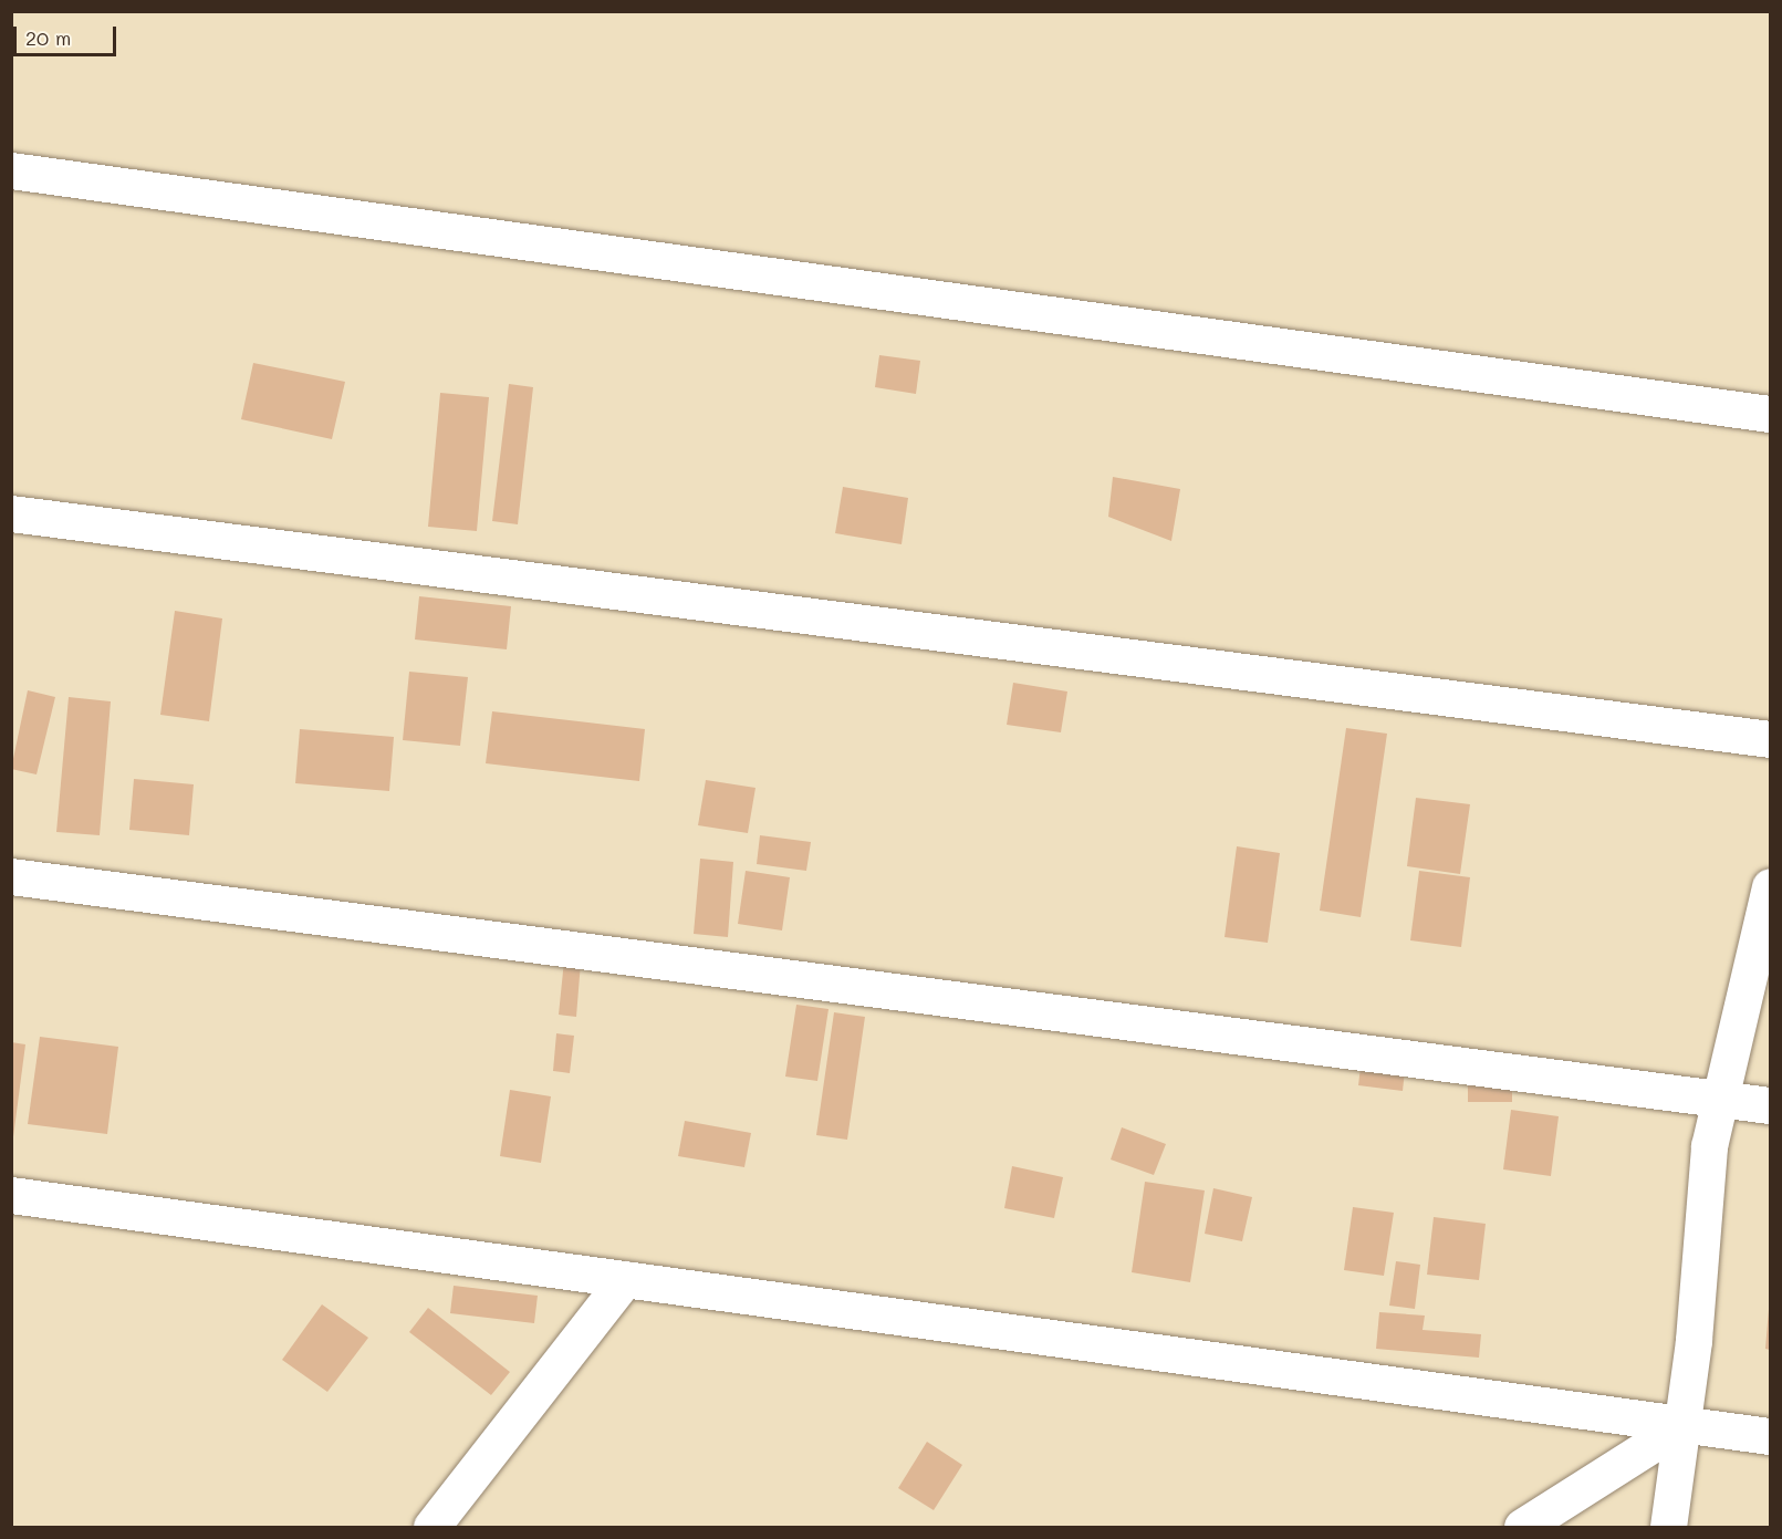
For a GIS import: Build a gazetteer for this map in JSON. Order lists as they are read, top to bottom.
{
  "scale_bar": "20 m"
}
